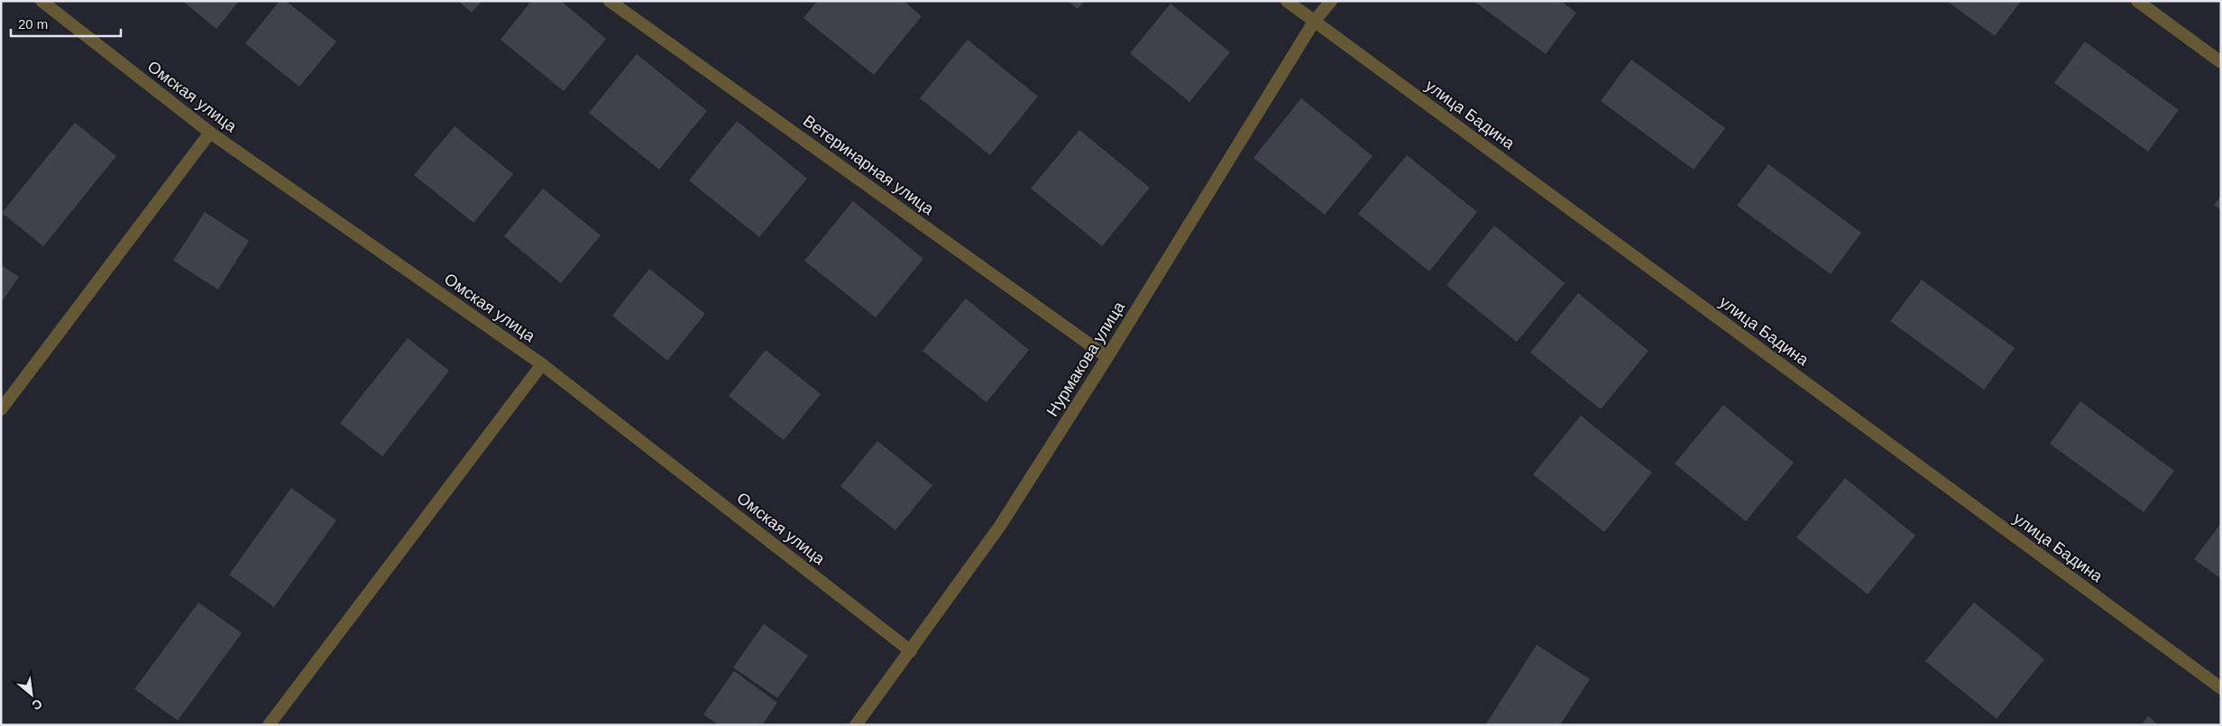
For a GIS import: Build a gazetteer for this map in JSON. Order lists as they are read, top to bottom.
{
  "streets": {
    "street": [
      "Омская улица",
      "улица Бадина",
      "Ветеринарная улица",
      "Нурмакова улица"
    ]
  },
  "crossings": [
    ["Омская улица", "Нурмакова улица"],
    ["улица Бадина", "Нурмакова улица"],
    ["Ветеринарная улица", "Нурмакова улица"]
  ],
  "scale_bar": "20 m",
  "north": "bottom right"
}
